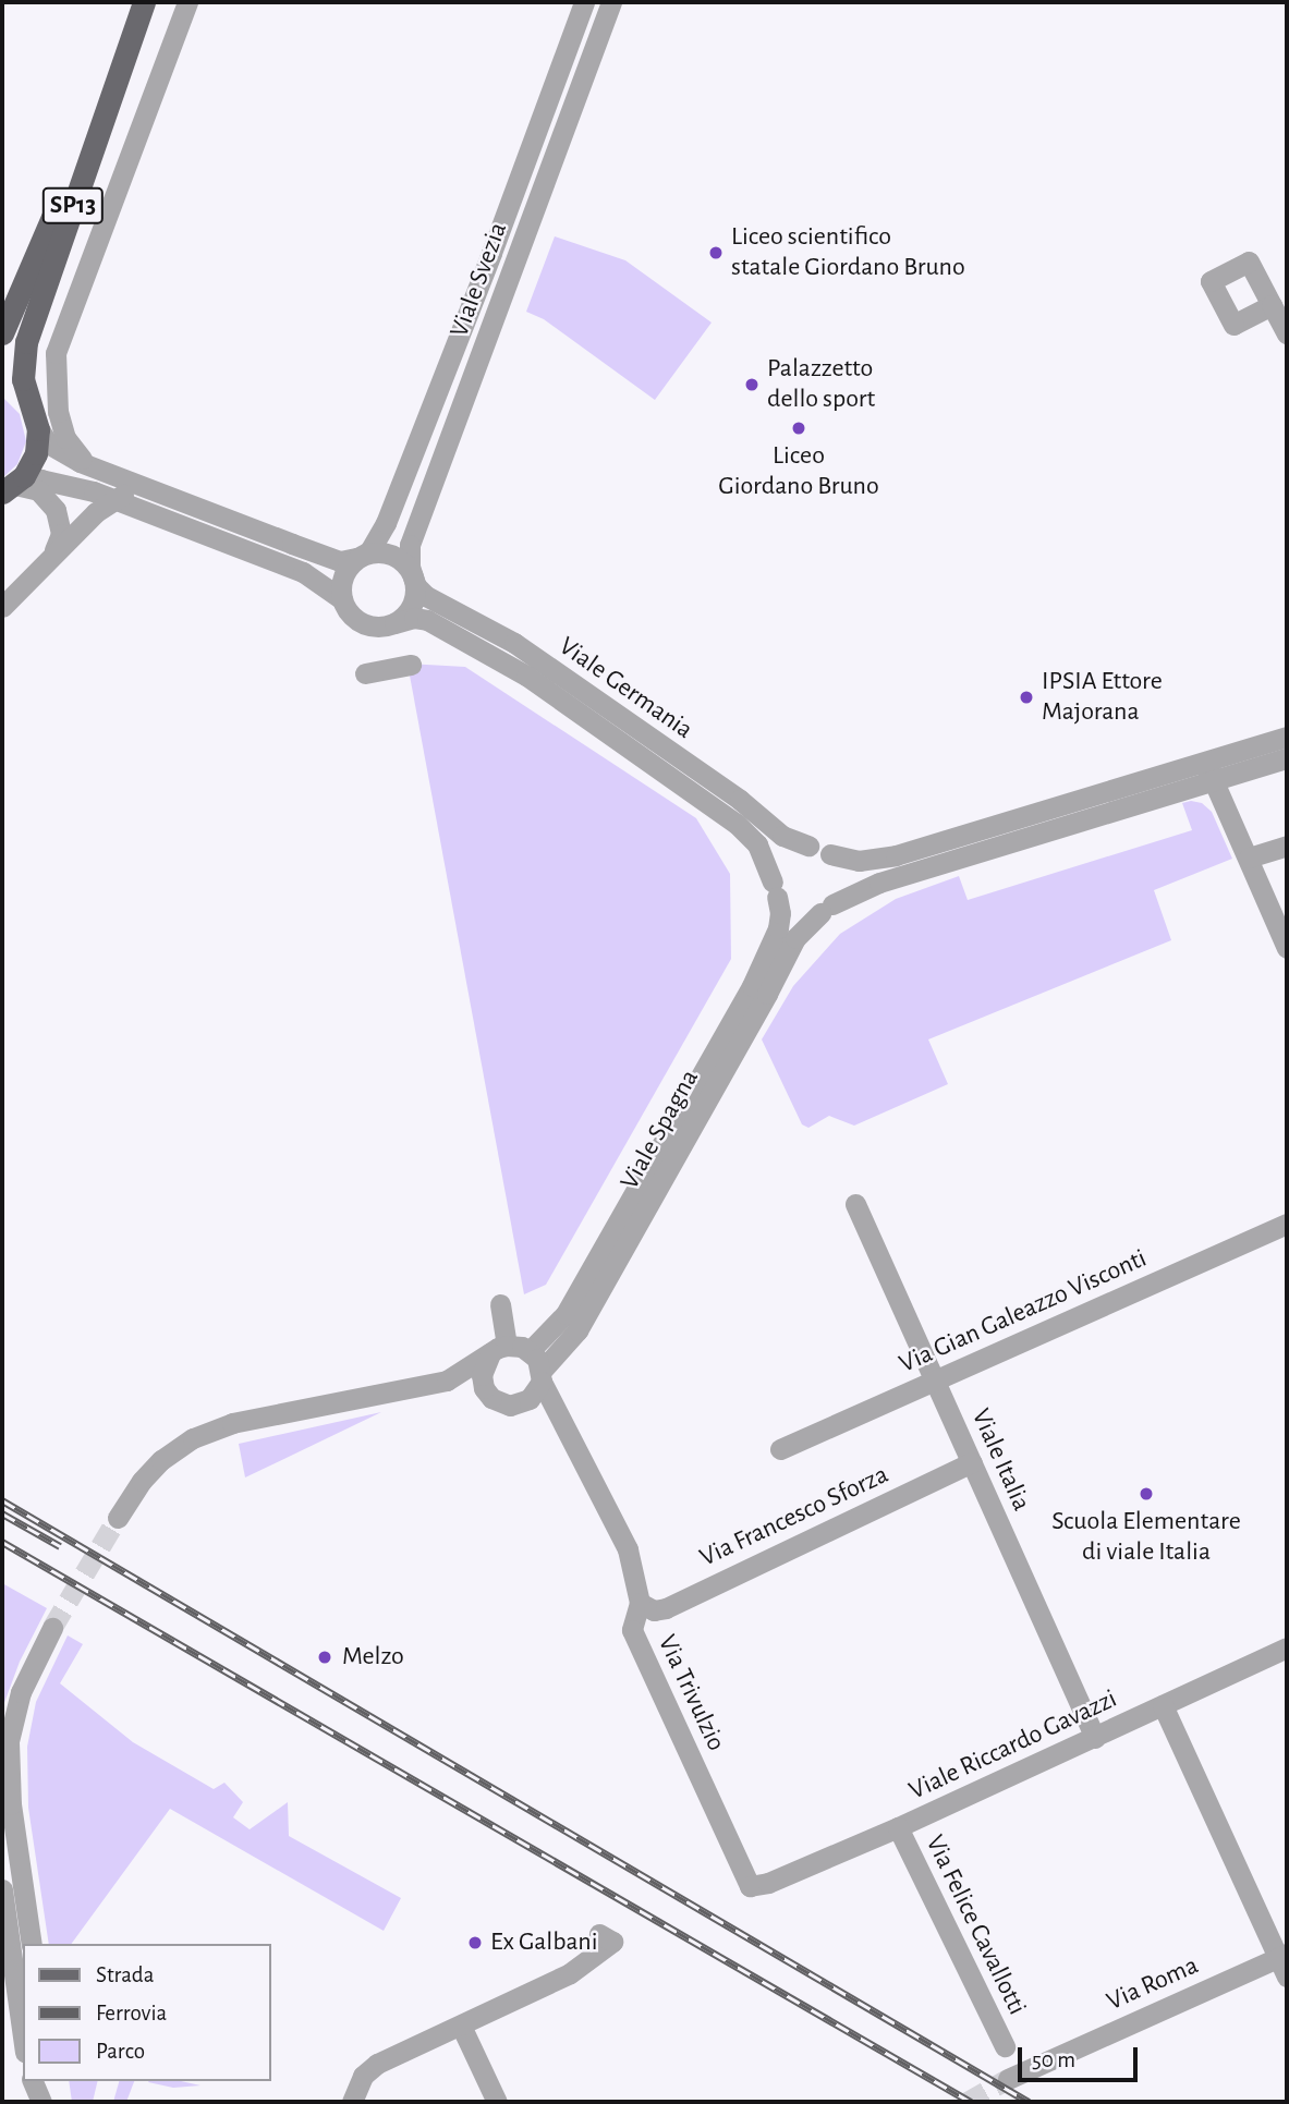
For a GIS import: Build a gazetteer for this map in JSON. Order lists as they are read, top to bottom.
{
  "streets": {
    "main road": ["SP13"],
    "street": [
      "Viale Svezia",
      "Viale Germania",
      "Viale Spagna",
      "Via Gian Galeazzo Visconti",
      "Viale Italia",
      "Via Francesco Sforza",
      "Via Trivulzio",
      "Viale Riccardo Gavazzi",
      "Via Felice Cavallotti",
      "Via Roma"
    ]
  },
  "crossings": [
    ["Viale Svezia", "Viale Germania"],
    ["Viale Germania", "Viale Spagna"],
    ["Viale Spagna", "Via Trivulzio"],
    ["Via Gian Galeazzo Visconti", "Viale Italia"],
    ["Viale Italia", "Via Francesco Sforza"],
    ["Viale Italia", "Viale Riccardo Gavazzi"],
    ["Via Francesco Sforza", "Via Trivulzio"],
    ["Via Trivulzio", "Viale Riccardo Gavazzi"],
    ["Viale Riccardo Gavazzi", "Via Felice Cavallotti"]
  ],
  "places": [
    "Liceo scientifico statale Giordano Bruno",
    "Palazzetto dello sport",
    "Liceo Giordano Bruno",
    "IPSIA Ettore Majorana",
    "Scuola Elementare di viale Italia",
    "Melzo",
    "Ex Galbani"
  ],
  "legend": ["Strada", "Ferrovia", "Parco"],
  "scale_bar": "50 m"
}
